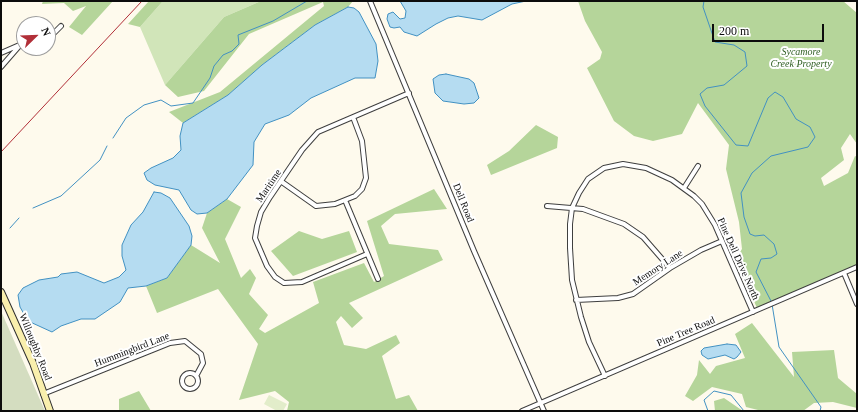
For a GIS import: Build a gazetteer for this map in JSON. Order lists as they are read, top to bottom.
{
  "streets": {
    "street": [
      "Maritime",
      "Dell Road",
      "Pine Dell Drive North",
      "Memory Lane",
      "Pine Tree Road",
      "Willoughby Road",
      "Hummingbird Lane"
    ]
  },
  "crossings": [
    ["Maritime", "Dell Road"],
    ["Dell Road", "Pine Tree Road"],
    ["Pine Dell Drive North", "Memory Lane"],
    ["Pine Dell Drive North", "Pine Tree Road"],
    ["Willoughby Road", "Hummingbird Lane"]
  ],
  "parks": ["Sycamore Creek Property"],
  "scale_bar": "200 m",
  "north": "top right"
}
